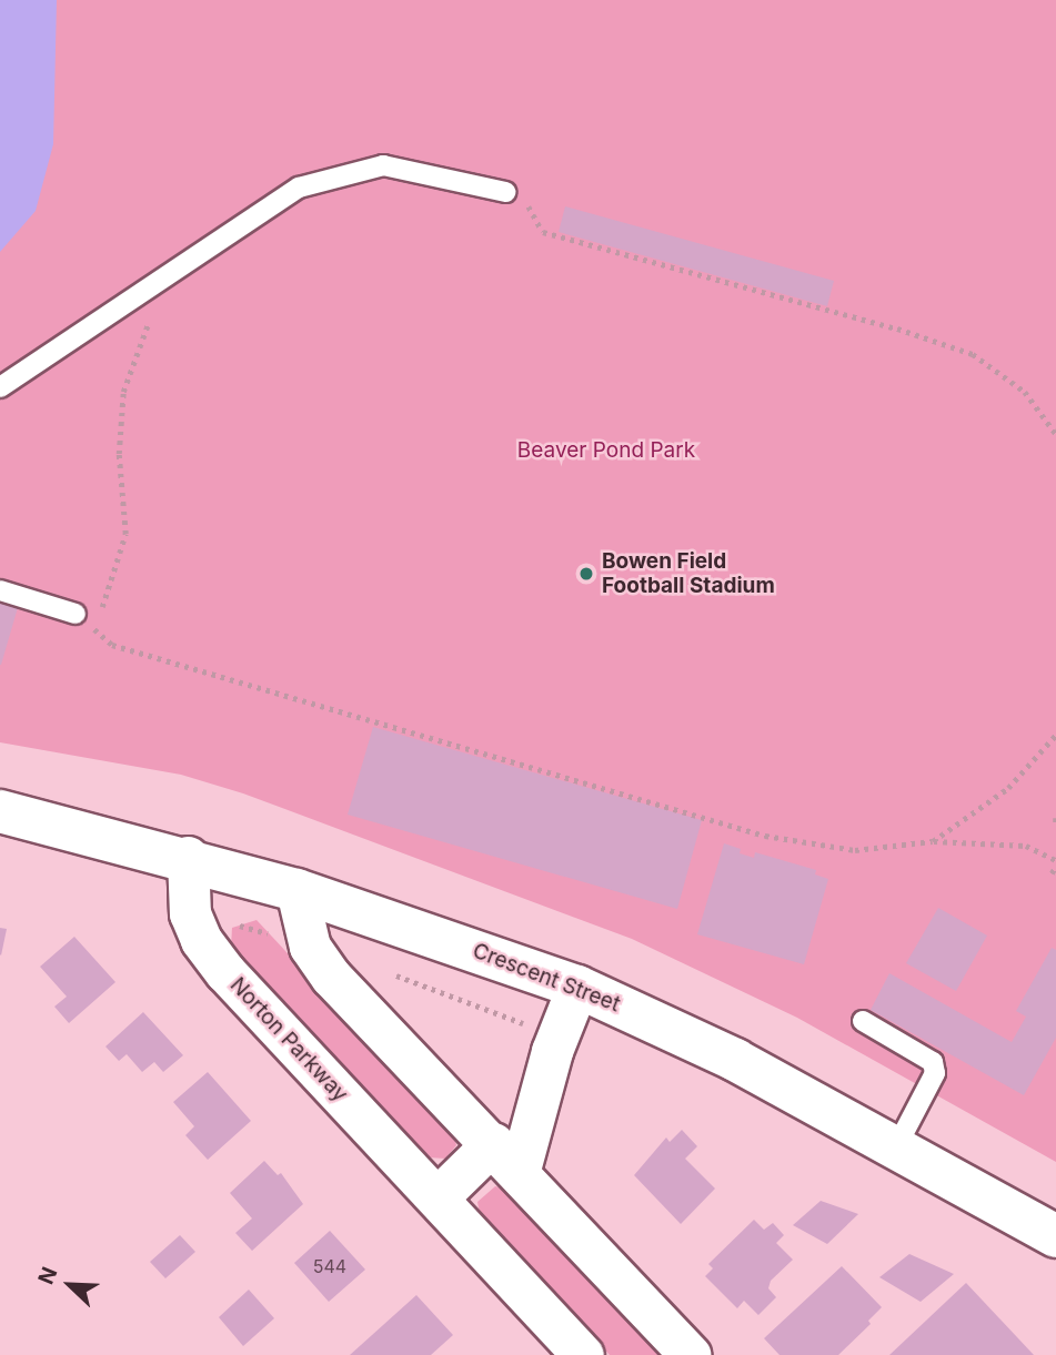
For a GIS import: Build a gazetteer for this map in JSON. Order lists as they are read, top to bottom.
{
  "streets": {
    "street": ["Crescent Street", "Norton Parkway"]
  },
  "crossings": [
    ["Crescent Street", "Norton Parkway"]
  ],
  "parks": ["Beaver Pond Park"],
  "places": ["Bowen Field Football Stadium"],
  "house_numbers": ["544"],
  "north": "top left"
}
